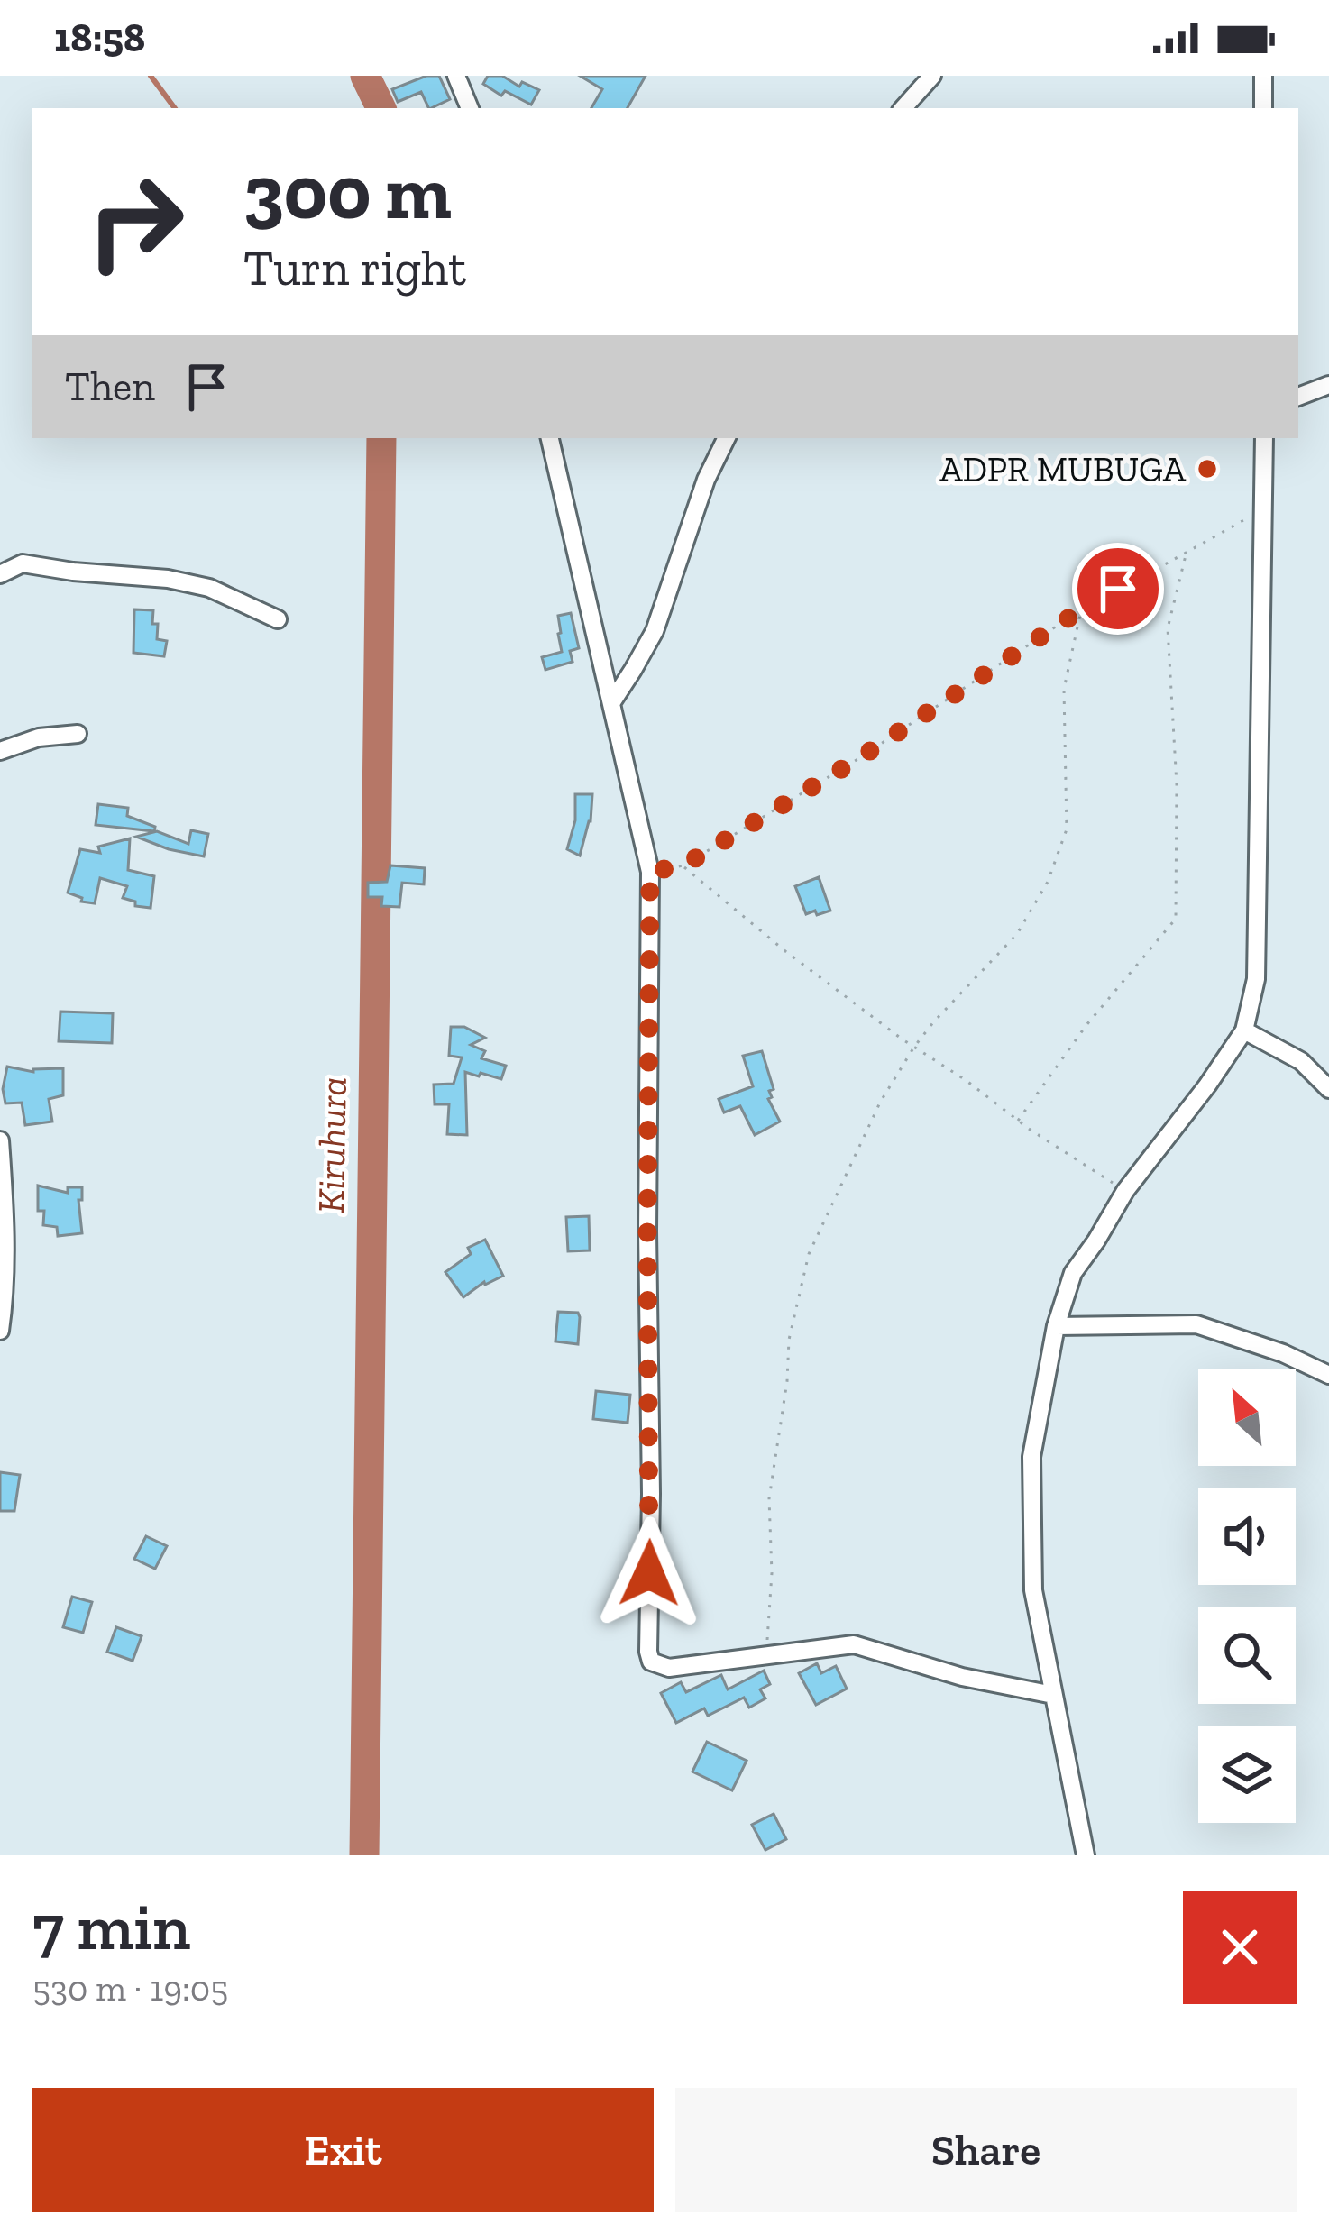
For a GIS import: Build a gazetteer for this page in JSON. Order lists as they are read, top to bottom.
{
  "water": ["Kiruhura"],
  "places": ["ADPR MUBUGA"],
  "north": "top left",
  "page": {
    "status": "18:58",
    "turn": ["300 m", "Turn right"],
    "then": "Then",
    "heading": ["7 min", "530 m · 19:05"],
    "buttons": ["Exit", "Share"]
  }
}
